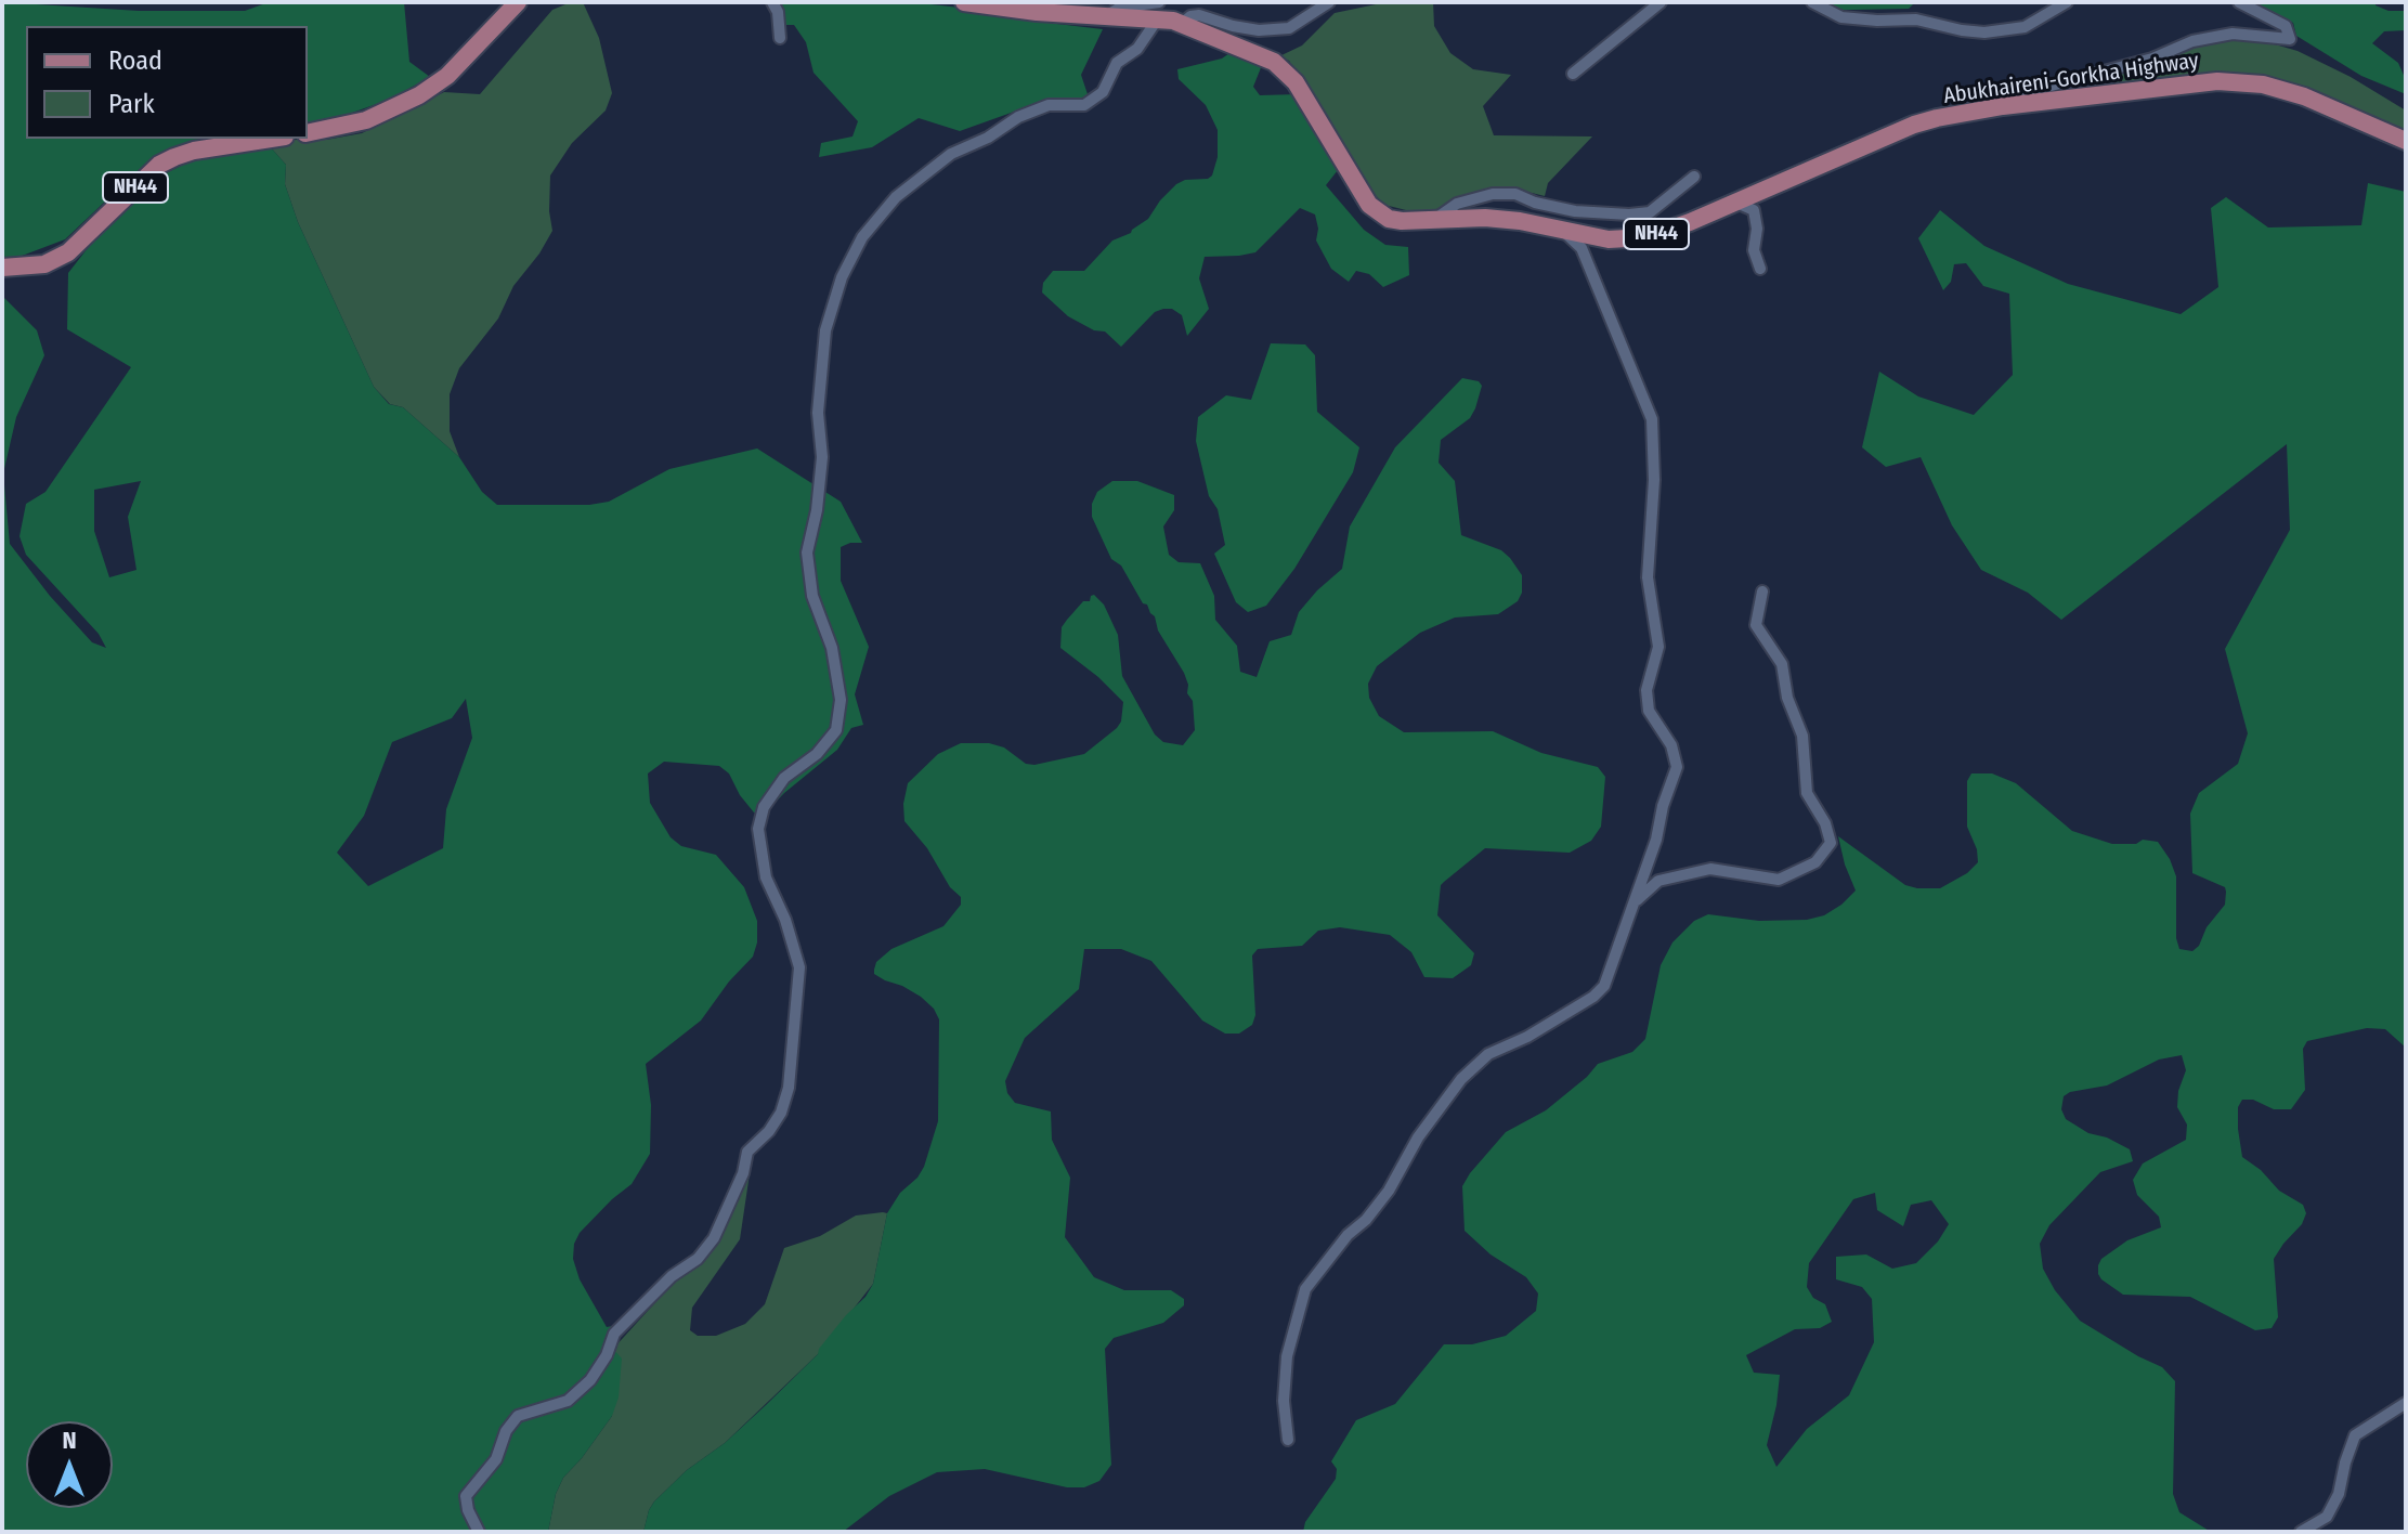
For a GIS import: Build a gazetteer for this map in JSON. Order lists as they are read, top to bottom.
{
  "streets": {
    "main road": ["Abukhaireni-Gorkha Highway", "NH44"]
  },
  "legend": ["Road", "Park"],
  "north": "top"
}
